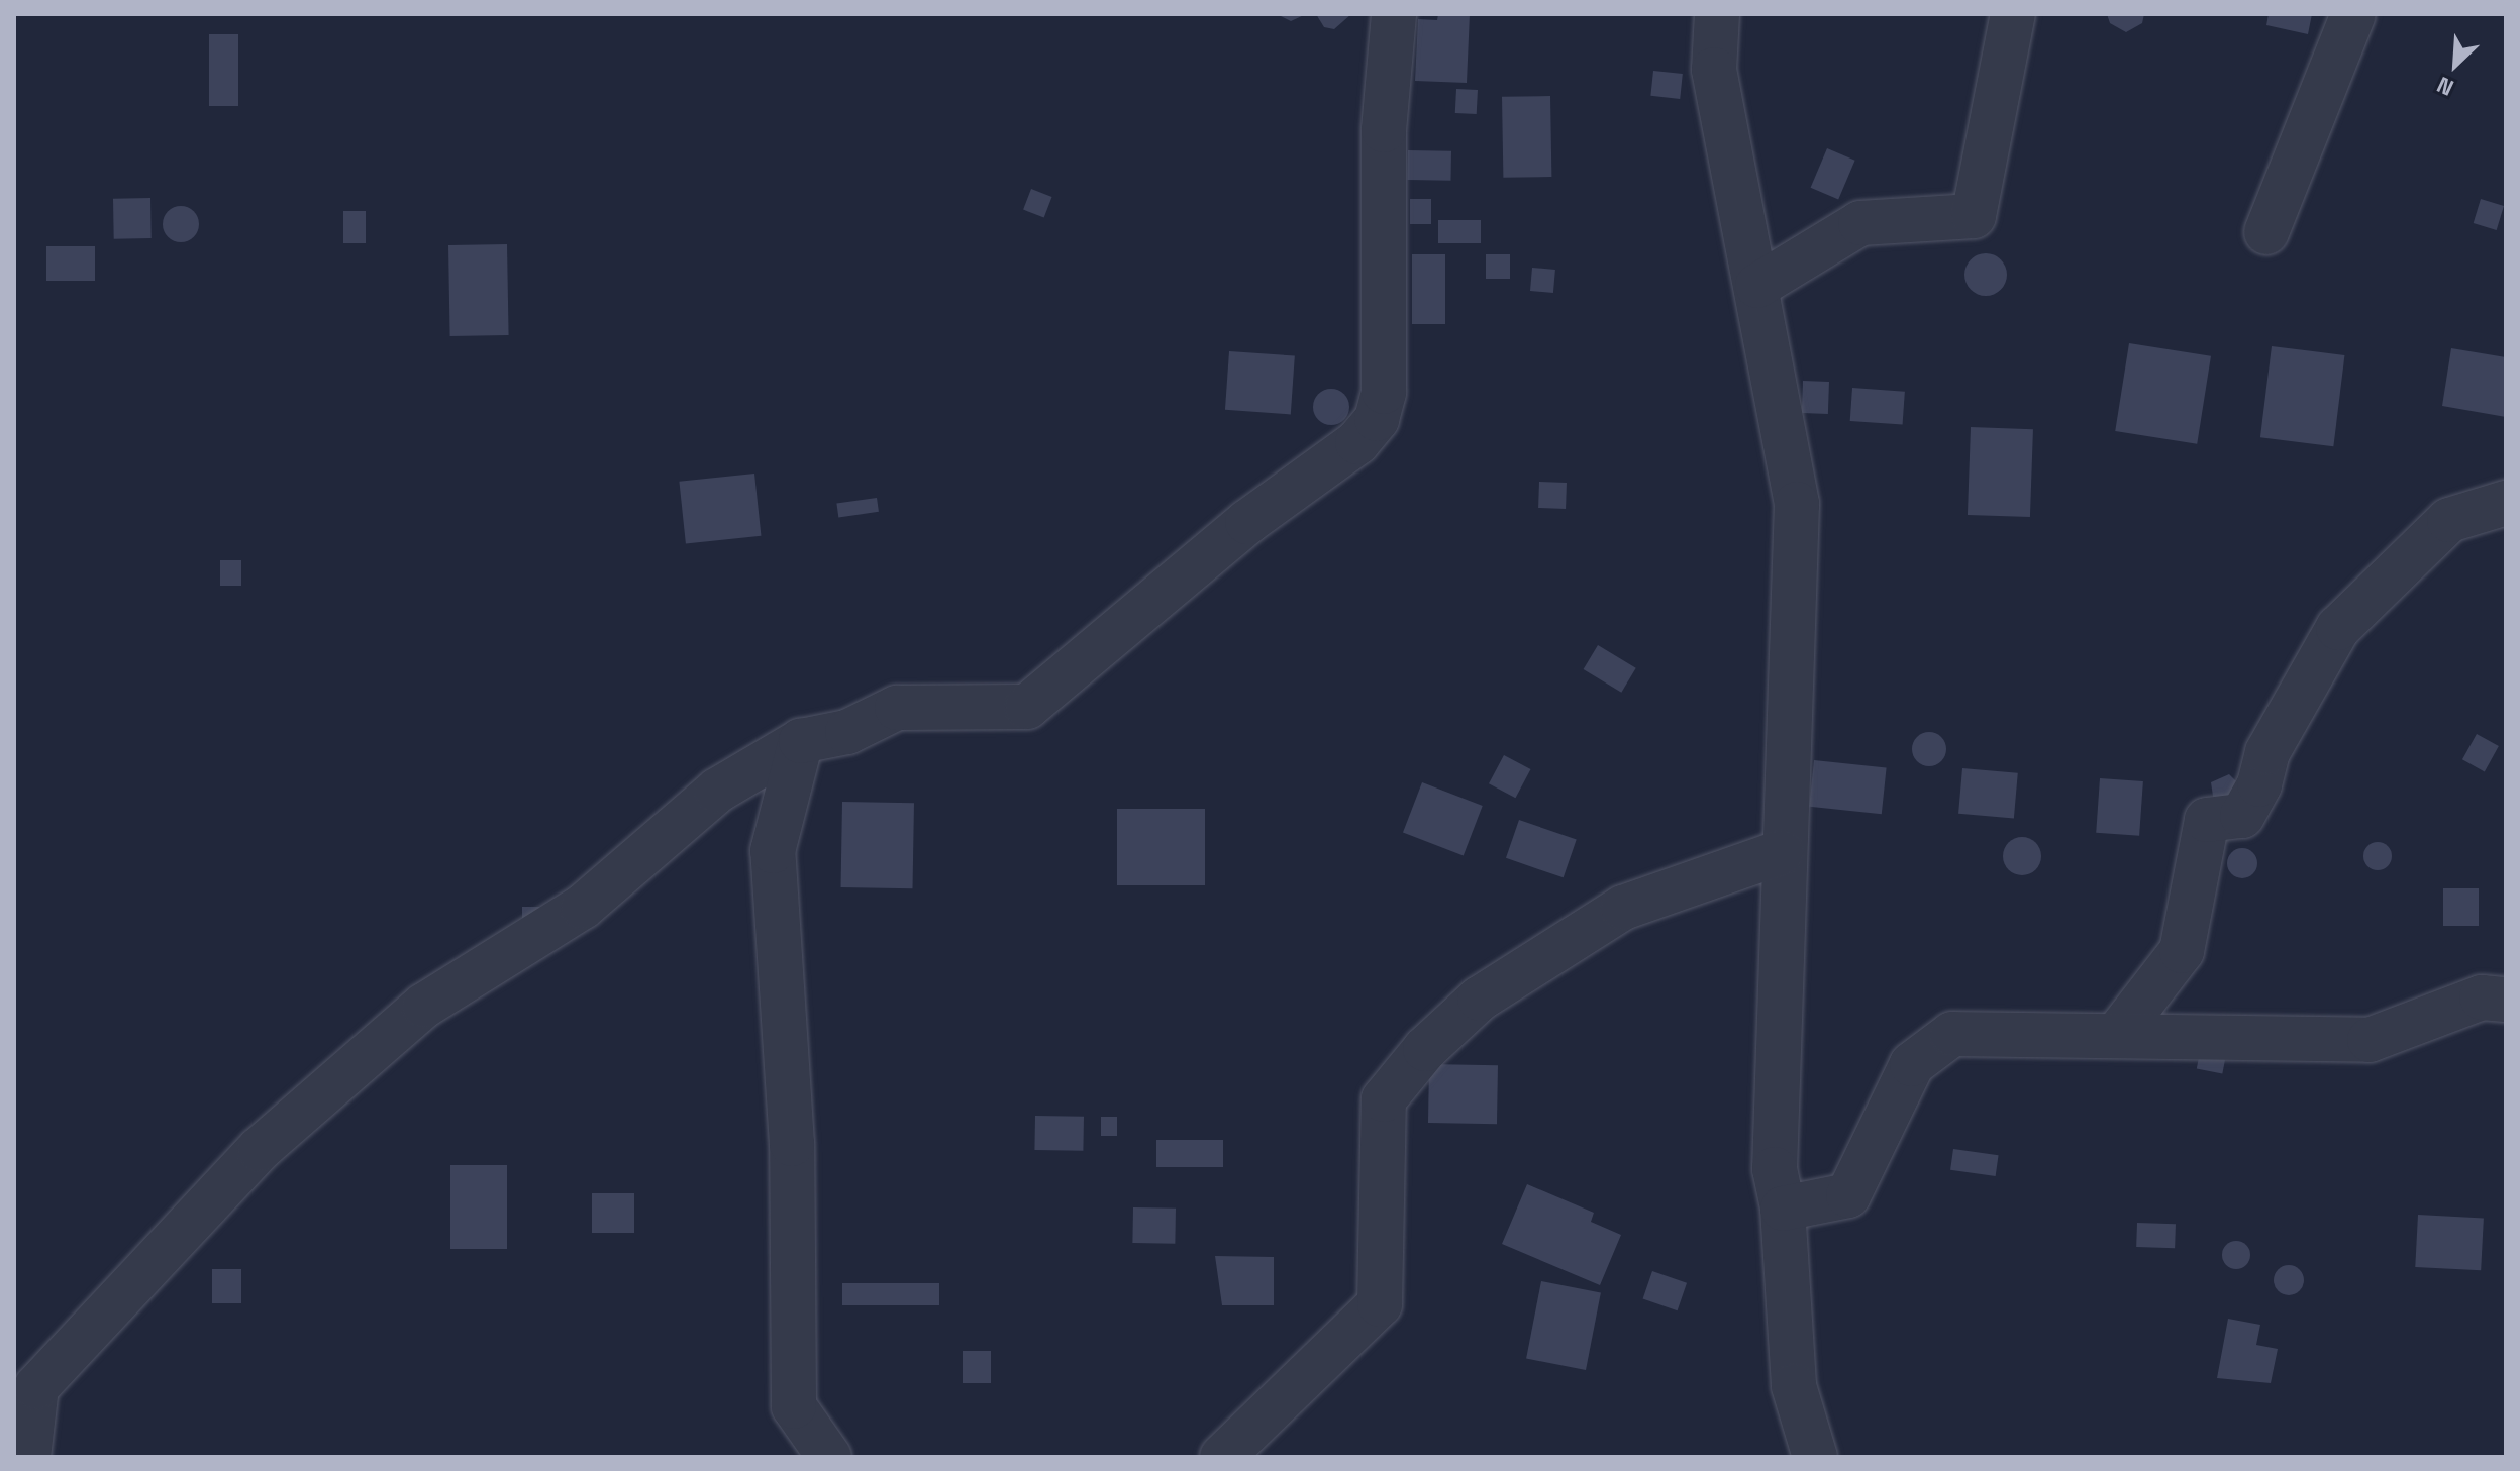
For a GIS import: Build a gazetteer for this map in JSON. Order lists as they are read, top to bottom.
{
  "north": "bottom left"
}
